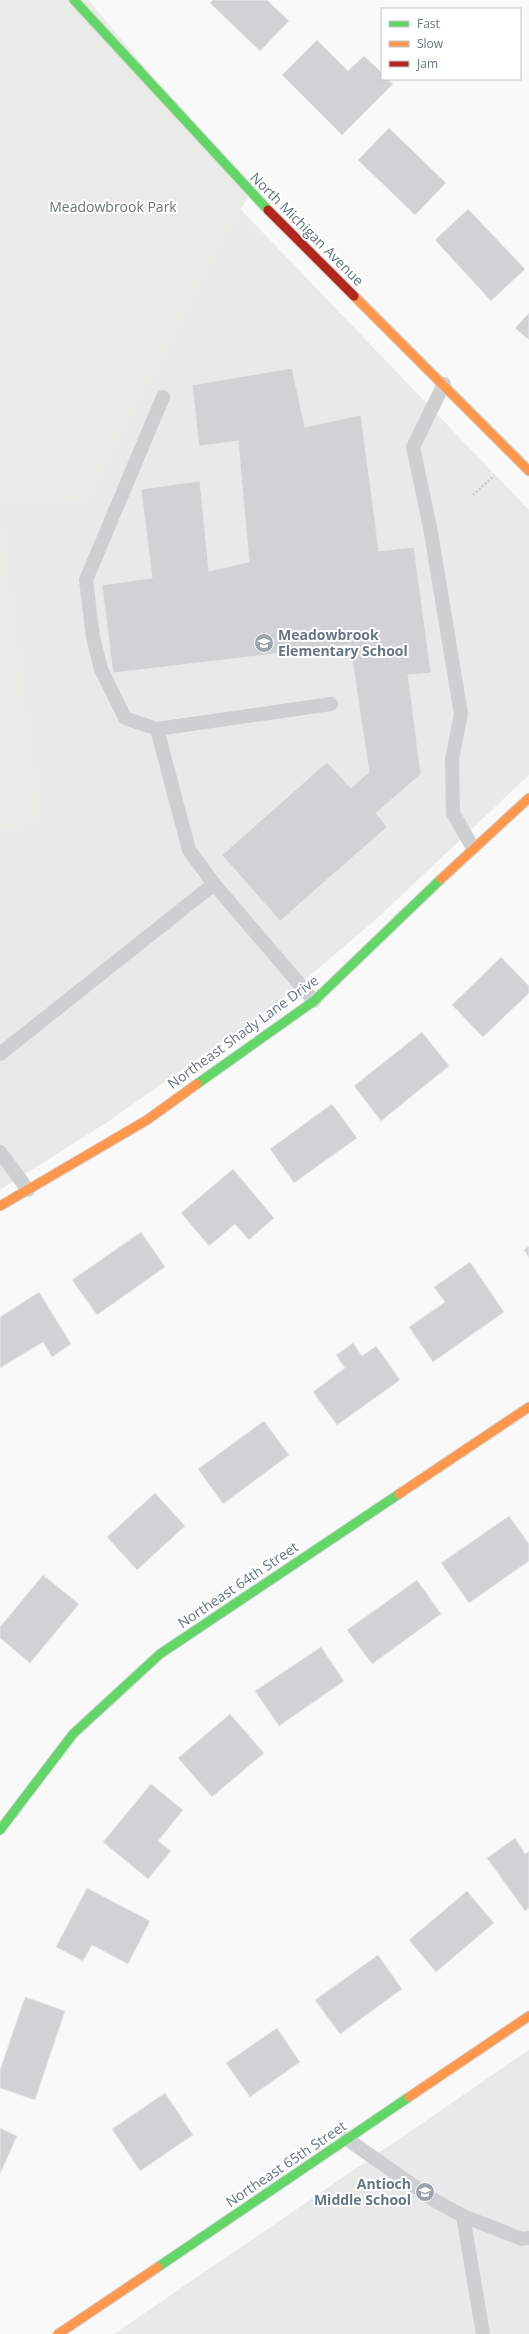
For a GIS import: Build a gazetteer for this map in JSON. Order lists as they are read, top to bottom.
{
  "streets": {
    "street": [
      "North Michigan Avenue",
      "Northeast Shady Lane Drive",
      "Northeast 64th Street",
      "Northeast 65th Street"
    ]
  },
  "parks": ["Meadowbrook Park"],
  "places": {
    "school or university": ["Meadowbrook Elementary School", "Antioch Middle School"]
  },
  "legend": ["Fast", "Slow", "Jam"]
}
